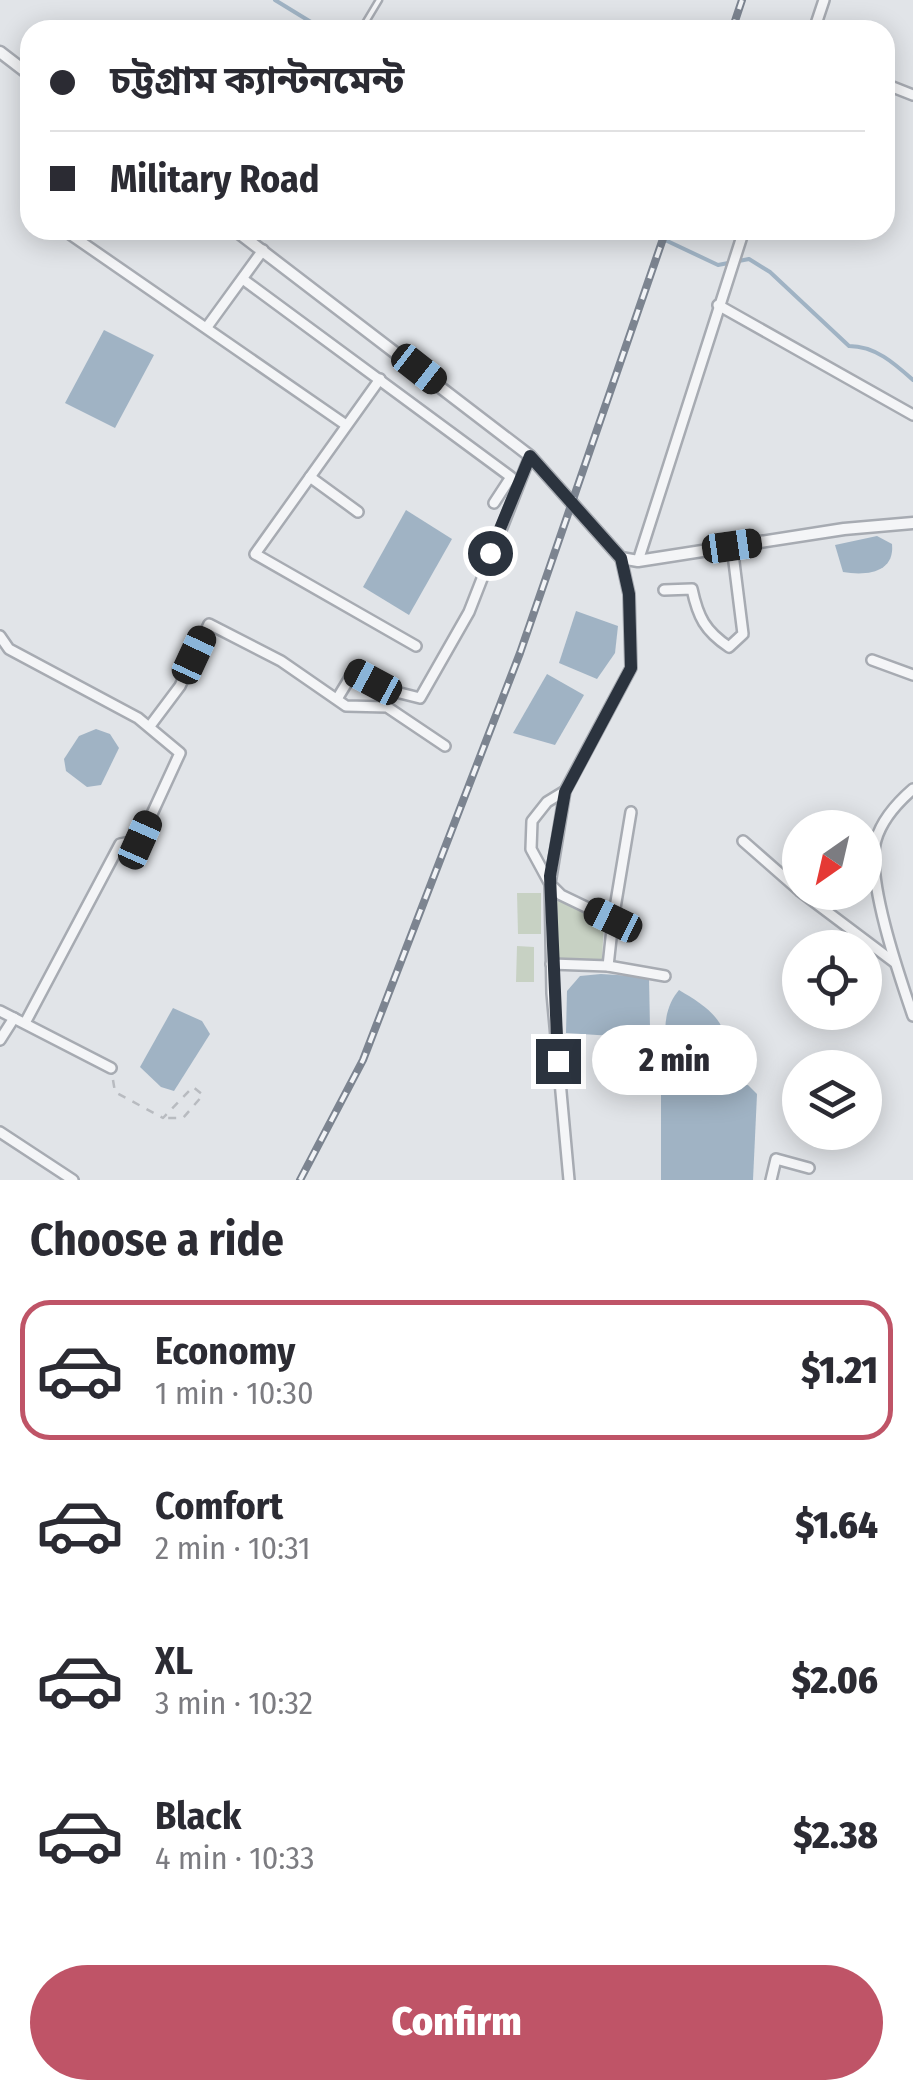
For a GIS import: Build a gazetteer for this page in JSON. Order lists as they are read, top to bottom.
{
  "north": "bottom left",
  "page": {
    "banner": ["চট্টগ্রাম ক্যান্টনমেন্ট", "Military Road"],
    "bubble": "2 min",
    "heading": "Choose a ride",
    "list": [
      {
        "name": "Economy",
        "note": "1 min · 10:30",
        "value": "$1.21"
      },
      {
        "name": "Comfort",
        "note": "2 min · 10:31",
        "value": "$1.64"
      },
      {
        "name": "XL",
        "note": "3 min · 10:32",
        "value": "$2.06"
      },
      {
        "name": "Black",
        "note": "4 min · 10:33",
        "value": "$2.38"
      }
    ],
    "buttons": "Confirm"
  }
}
